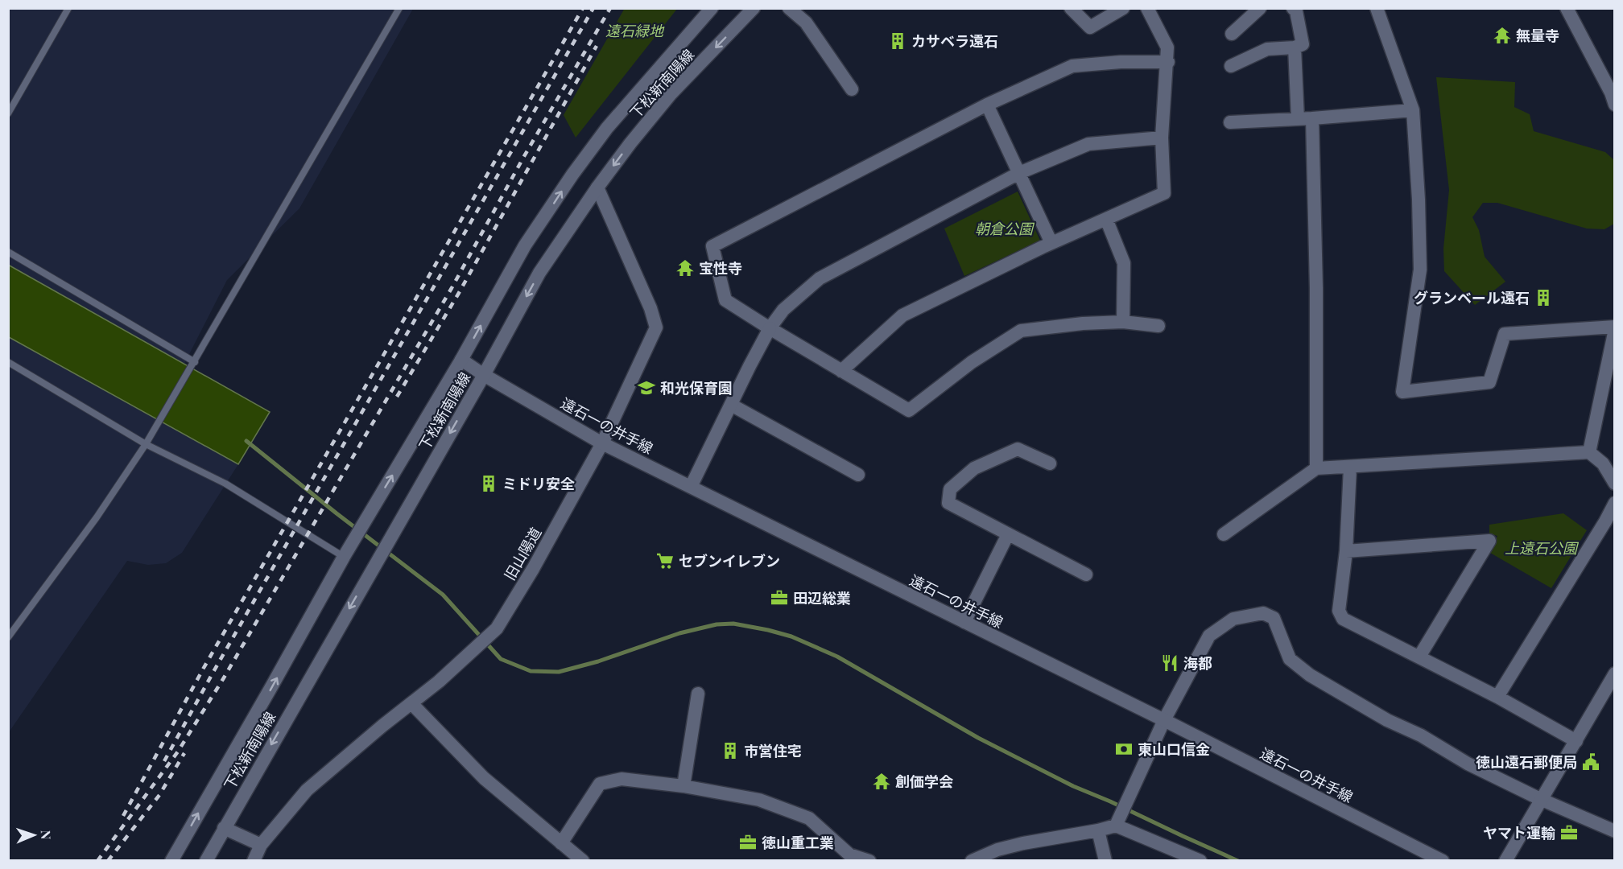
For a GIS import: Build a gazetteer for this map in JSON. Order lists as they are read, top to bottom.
{
  "streets": {
    "street": ["下松新南陽線", "遠石一の井手線", "旧山陽道"]
  },
  "crossings": [
    ["下松新南陽線", "遠石一の井手線"],
    ["下松新南陽線", "旧山陽道"],
    ["遠石一の井手線", "旧山陽道"]
  ],
  "parks": ["遠石緑地", "朝倉公園", "上遠石公園"],
  "places": {
    "temple": ["無量寺", "宝性寺", "創価学会"],
    "building": [
      "カサベラ遠石",
      "グランベール遠石",
      "ミドリ安全",
      "市営住宅"
    ],
    "school or university": ["和光保育園"],
    "supermarket": ["セブンイレブン"],
    "office": ["田辺総業", "ヤマト運輸", "徳山重工業"],
    "restaurant": ["海都"],
    "bank": ["東山口信金"],
    "public building": ["徳山遠石郵便局"]
  },
  "north": "right"
}
